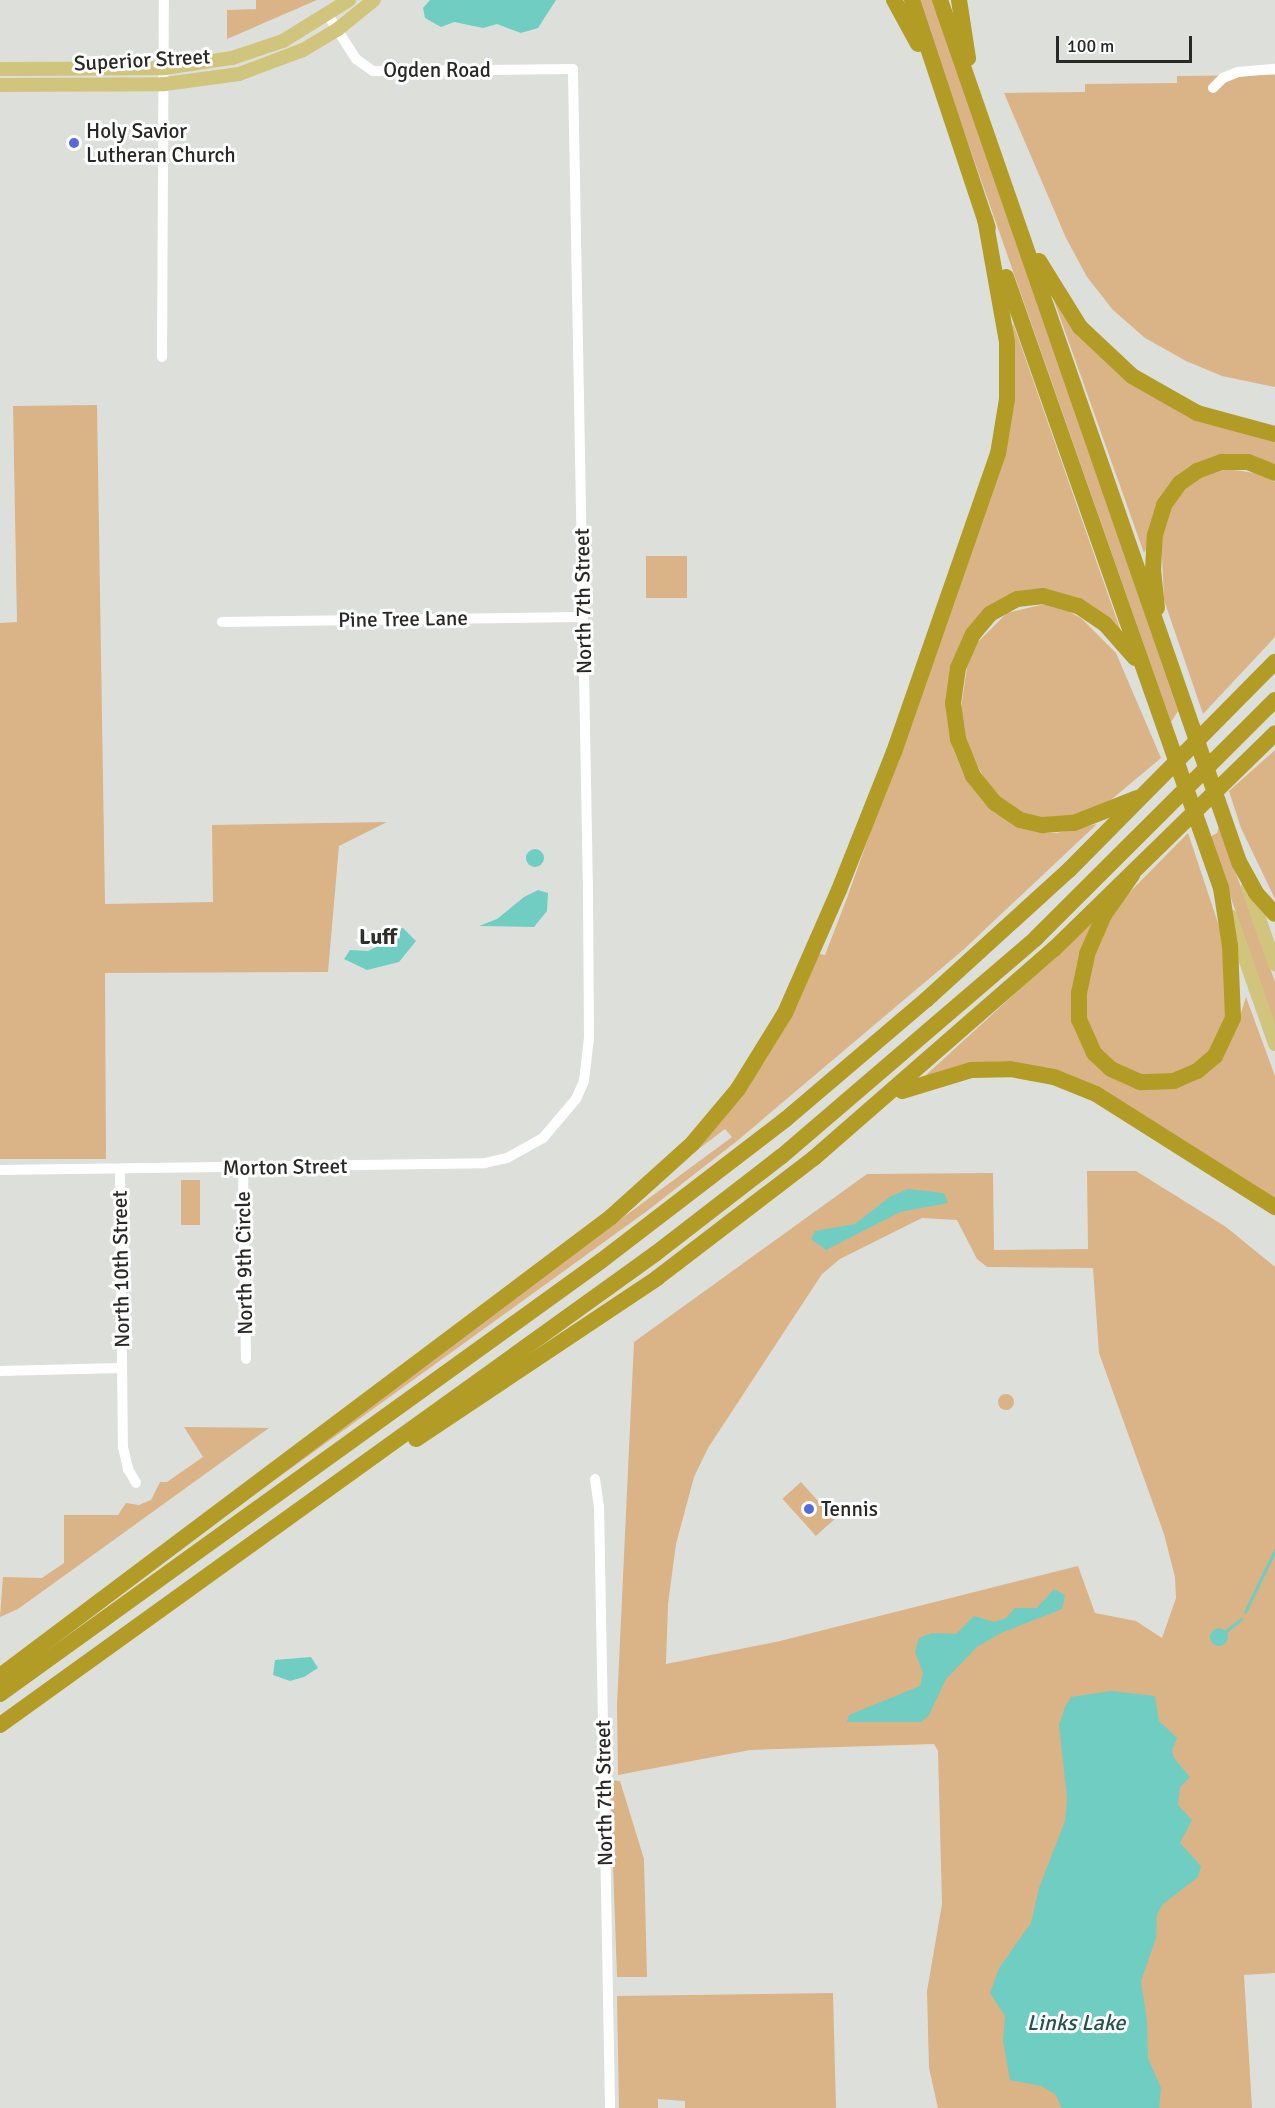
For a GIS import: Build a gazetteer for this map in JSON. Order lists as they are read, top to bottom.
{
  "streets": {
    "main road": ["Superior Street"],
    "street": [
      "Ogden Road",
      "North 7th Street",
      "Pine Tree Lane",
      "Morton Street",
      "North 9th Circle",
      "North 10th Street"
    ]
  },
  "crossings": [
    ["Superior Street", "Ogden Road"],
    ["Ogden Road", "North 7th Street"],
    ["North 7th Street", "Pine Tree Lane"],
    ["North 7th Street", "Morton Street"],
    ["Morton Street", "North 9th Circle"],
    ["Morton Street", "North 10th Street"]
  ],
  "districts": ["Luff"],
  "water": ["Links Lake"],
  "places": ["Holy Savior Lutheran Church", "Tennis"],
  "scale_bar": "100 m"
}
